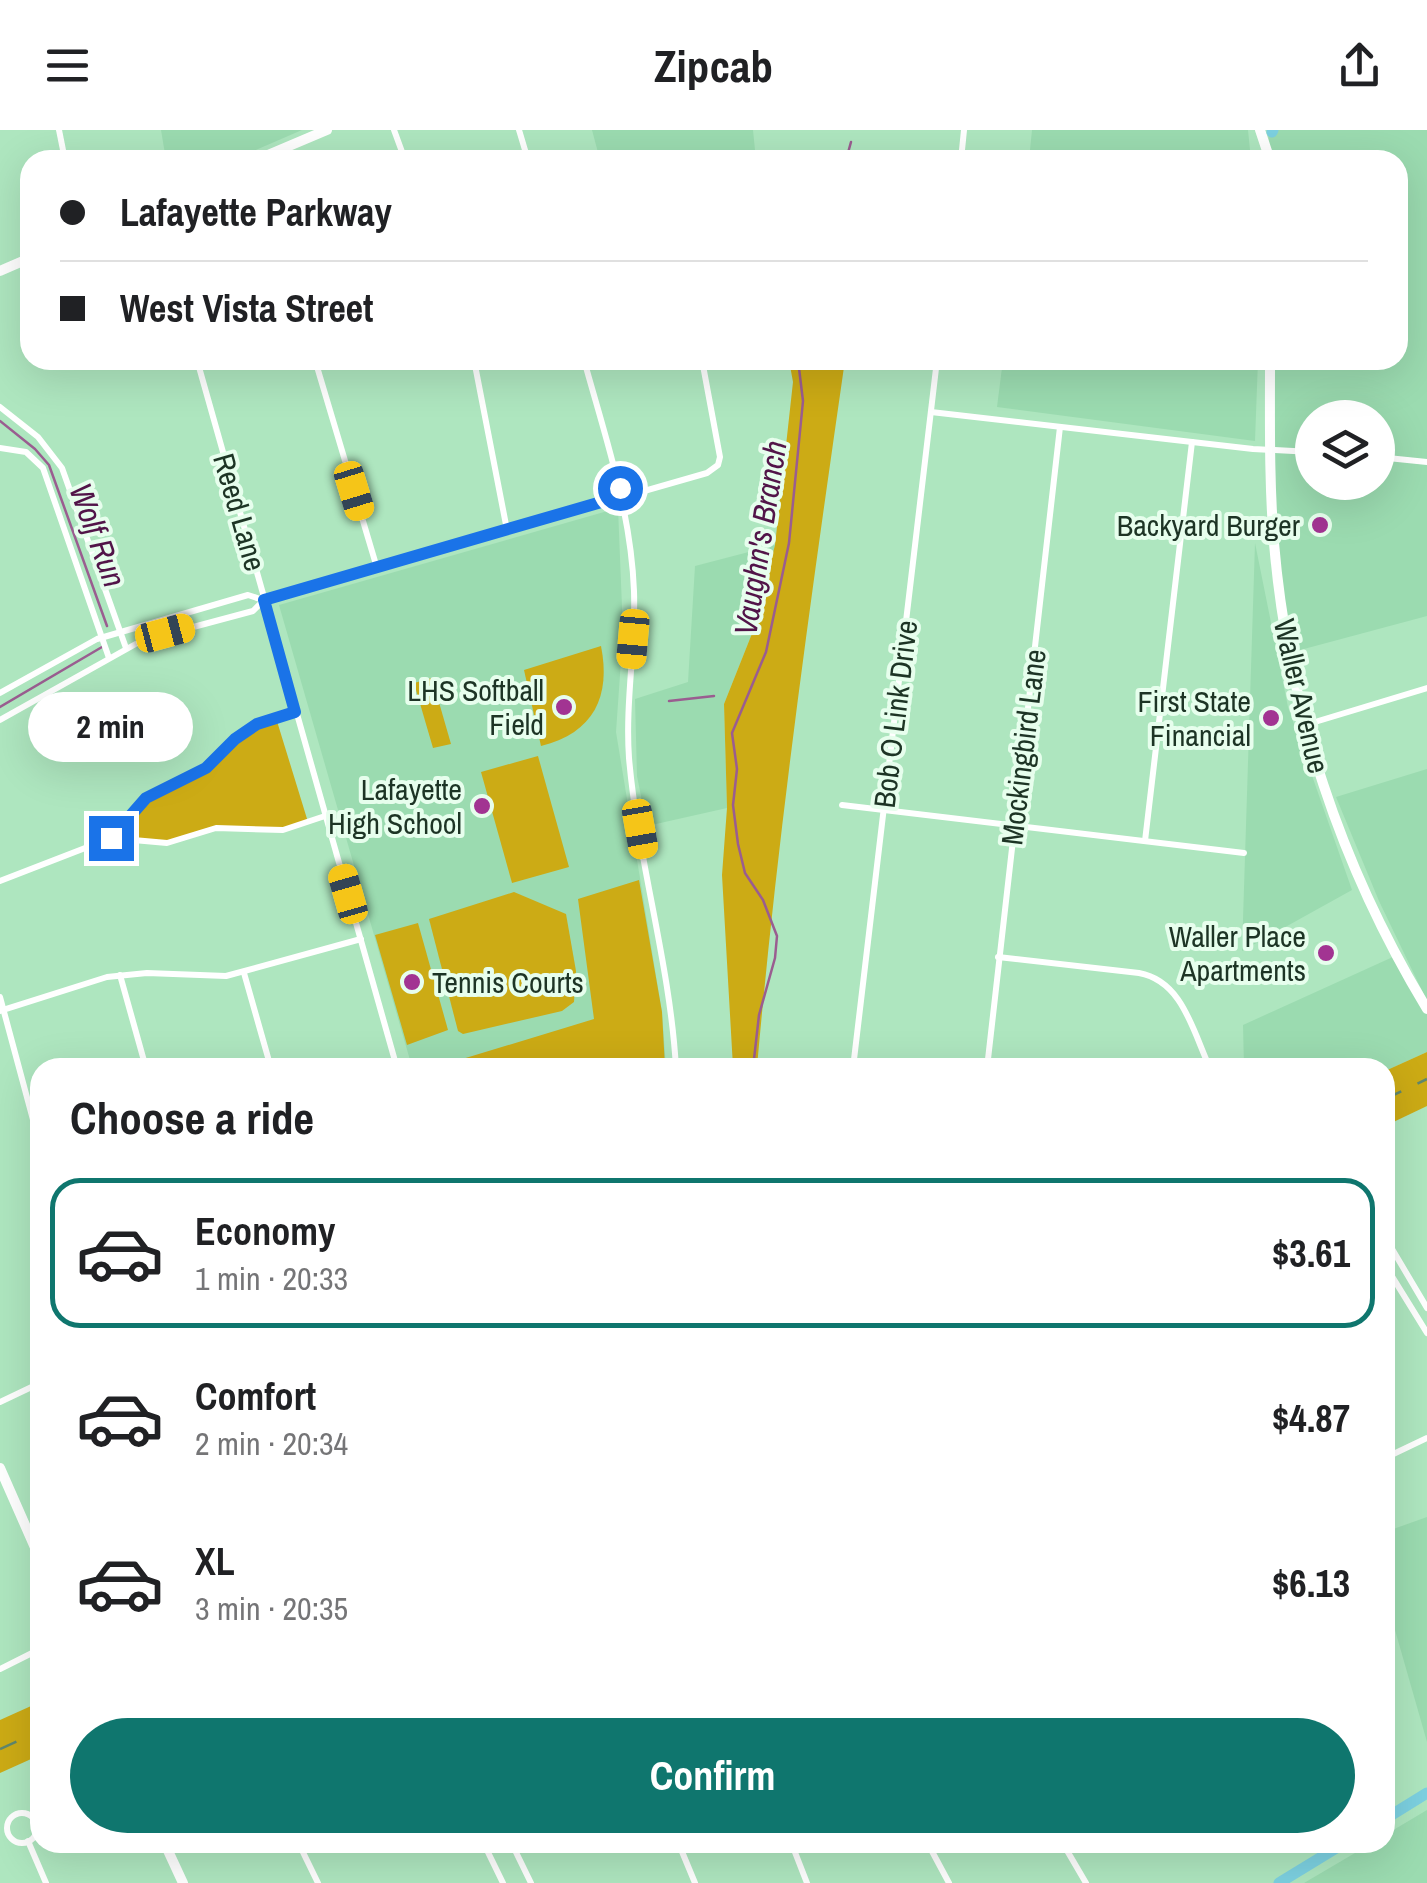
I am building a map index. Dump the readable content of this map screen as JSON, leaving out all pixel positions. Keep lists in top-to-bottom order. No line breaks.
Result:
{"streets":{"main road":["Waller Avenue"],"street":["Reed Lane","Bob O Link Drive","Mockingbird Lane"]},"water":["Wolf Run","Vaughn's Branch"],"places":["Backyard Burger","LHS Softball Field","First State Financial","Lafayette High School","Waller Place Apartments","Tennis Courts"],"page":{"header":"Zipcab","banner":["Lafayette Parkway","West Vista Street"],"bubble":"2 min","heading":"Choose a ride","list":[{"name":"Economy","note":"1 min · 20:33","value":"$3.61"},{"name":"Comfort","note":"2 min · 20:34","value":"$4.87"},{"name":"XL","note":"3 min · 20:35","value":"$6.13"}],"buttons":"Confirm"}}
